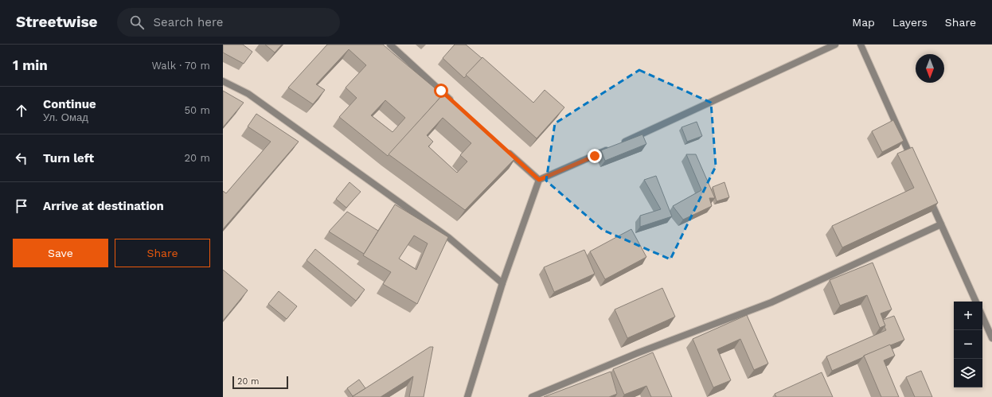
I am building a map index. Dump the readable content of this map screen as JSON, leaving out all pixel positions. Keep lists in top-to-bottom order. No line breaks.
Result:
{"scale_bar":"20 m","north":"bottom","page":{"header":"Streetwise","search":"Search here","nav":["Map","Layers","Share"],"heading":["1 min","Walk · 70 m"],"list":[["Continue","Ул. Омад","50 m"],["Turn left","20 m"],"Arrive at destination"],"buttons":["Save","Share"],"map_buttons":["+","−"],"scale":"20 m"}}
